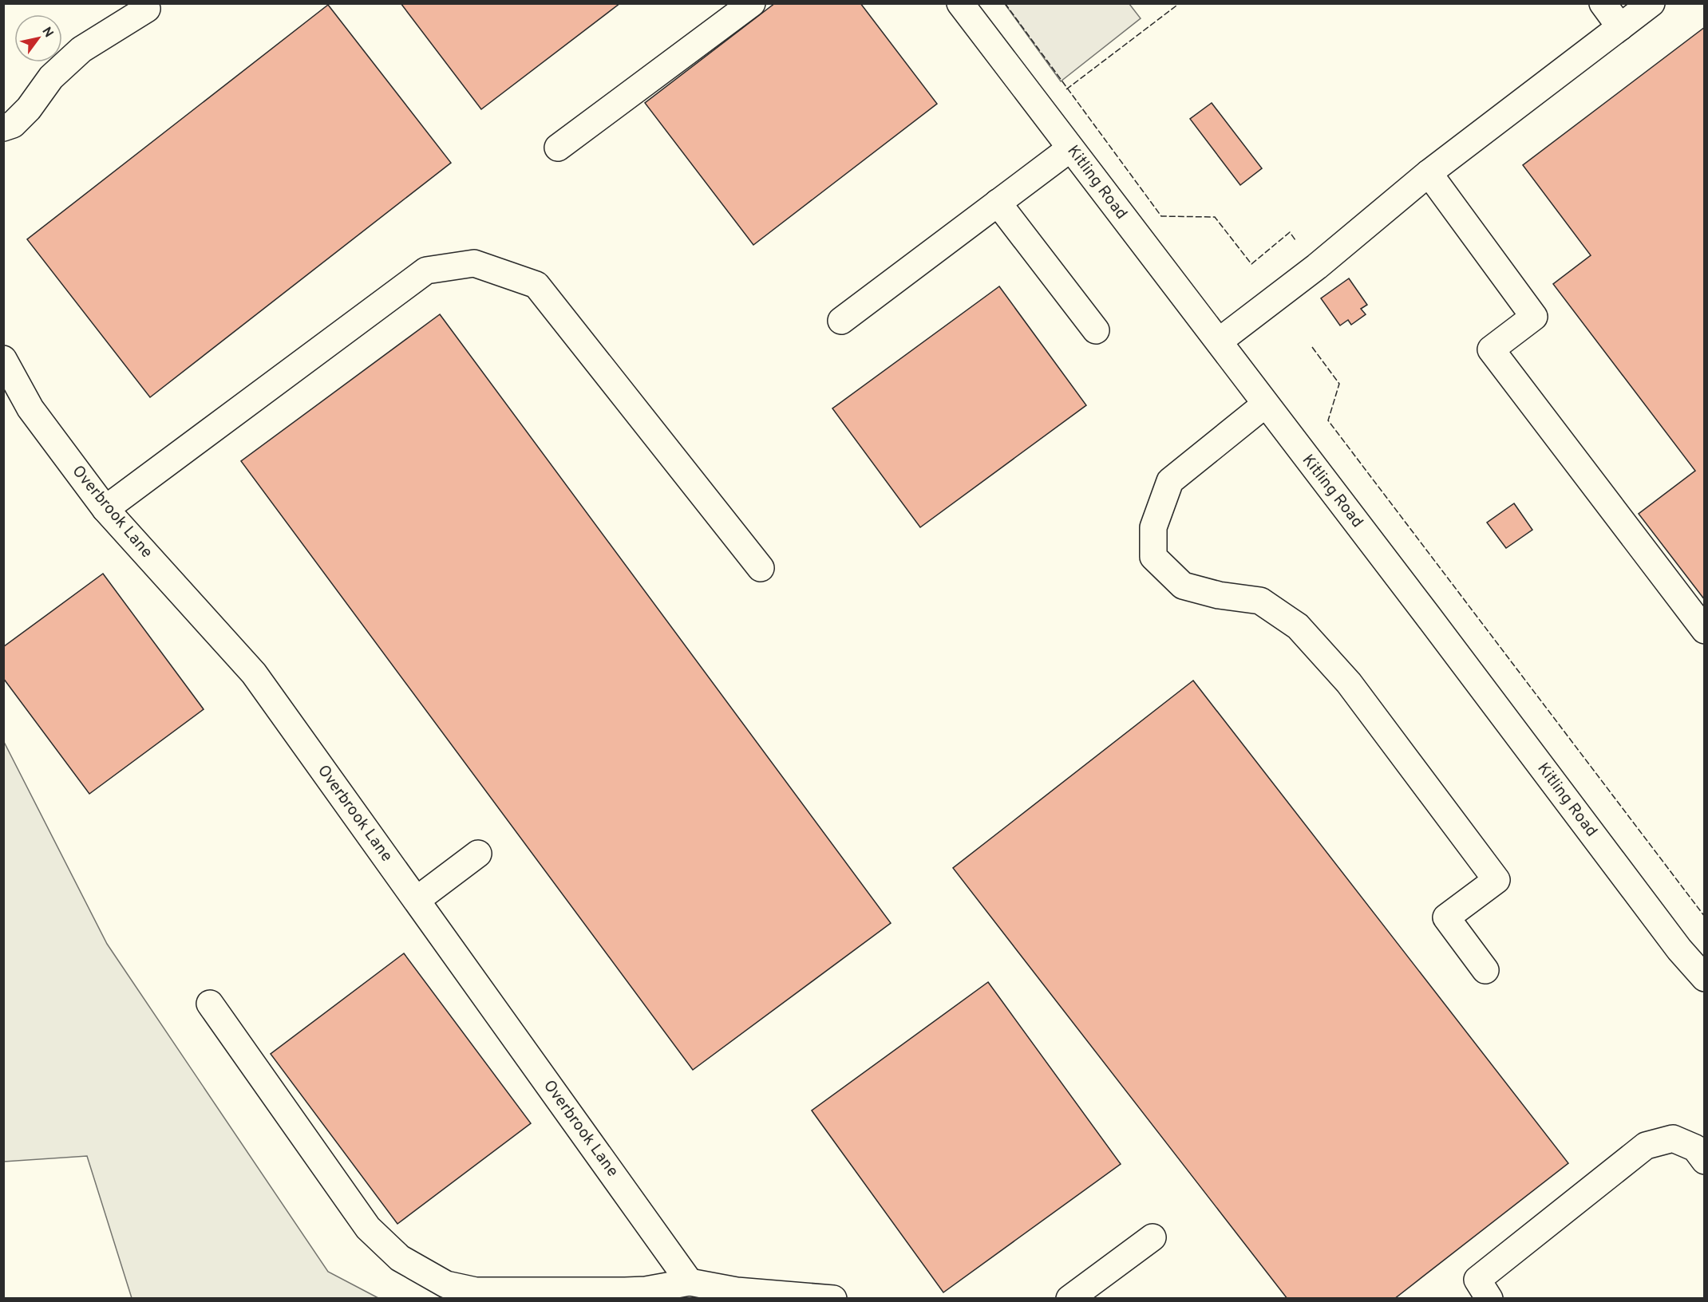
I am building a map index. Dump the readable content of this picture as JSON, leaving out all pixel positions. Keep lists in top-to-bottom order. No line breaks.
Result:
{"streets":{"street":["Kitling Road","Overbrook Lane"]},"north":"top right"}
